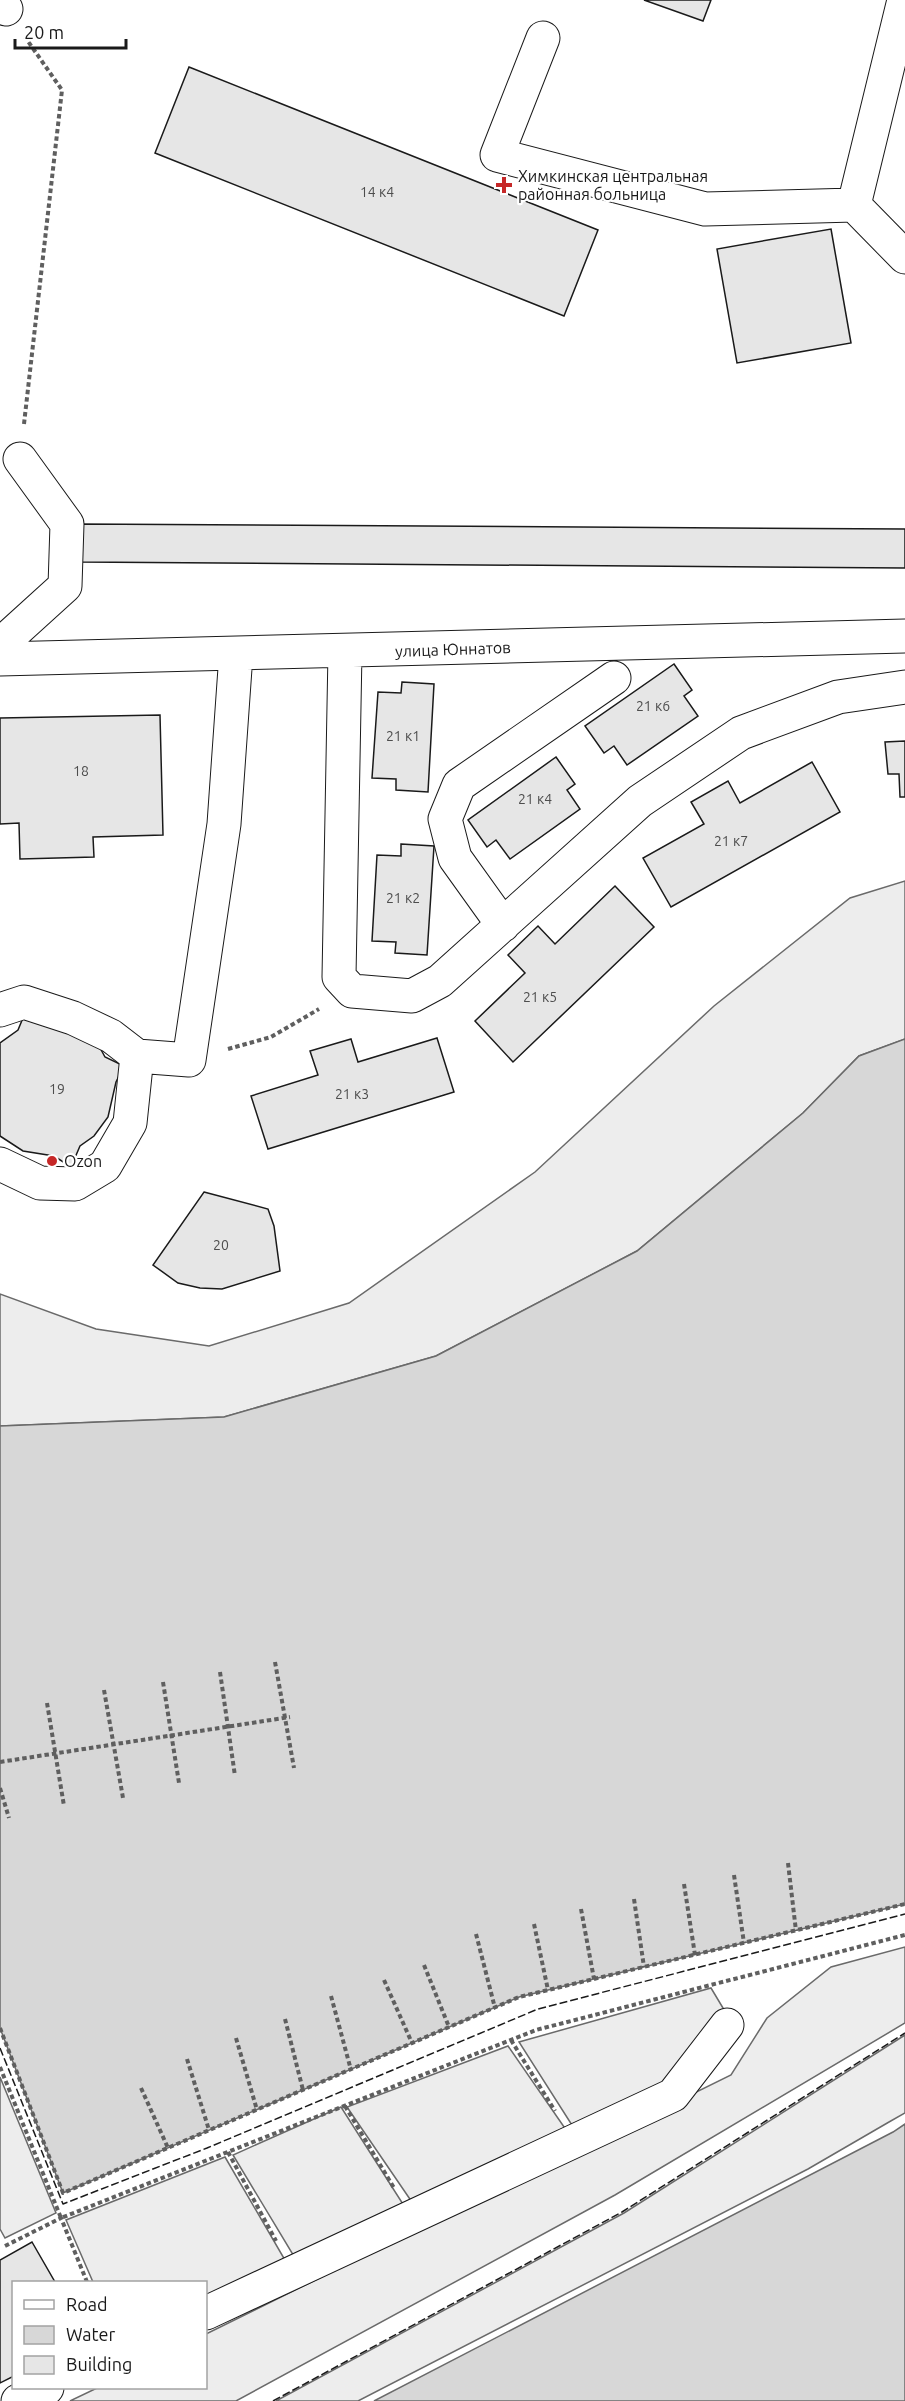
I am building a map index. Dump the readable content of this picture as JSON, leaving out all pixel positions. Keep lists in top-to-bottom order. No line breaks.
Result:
{"streets":{"street":["улица Юннатов"]},"places":{"health":["Химкинская центральная районная больница"],"other":["Ozon"]},"house_numbers":["14 к4","21 к6","21 к1","18","21 к4","21 к7","21 к2","21 к5","19","21 к3","20"],"legend":["Road","Water","Building"],"scale_bar":"20 m"}
